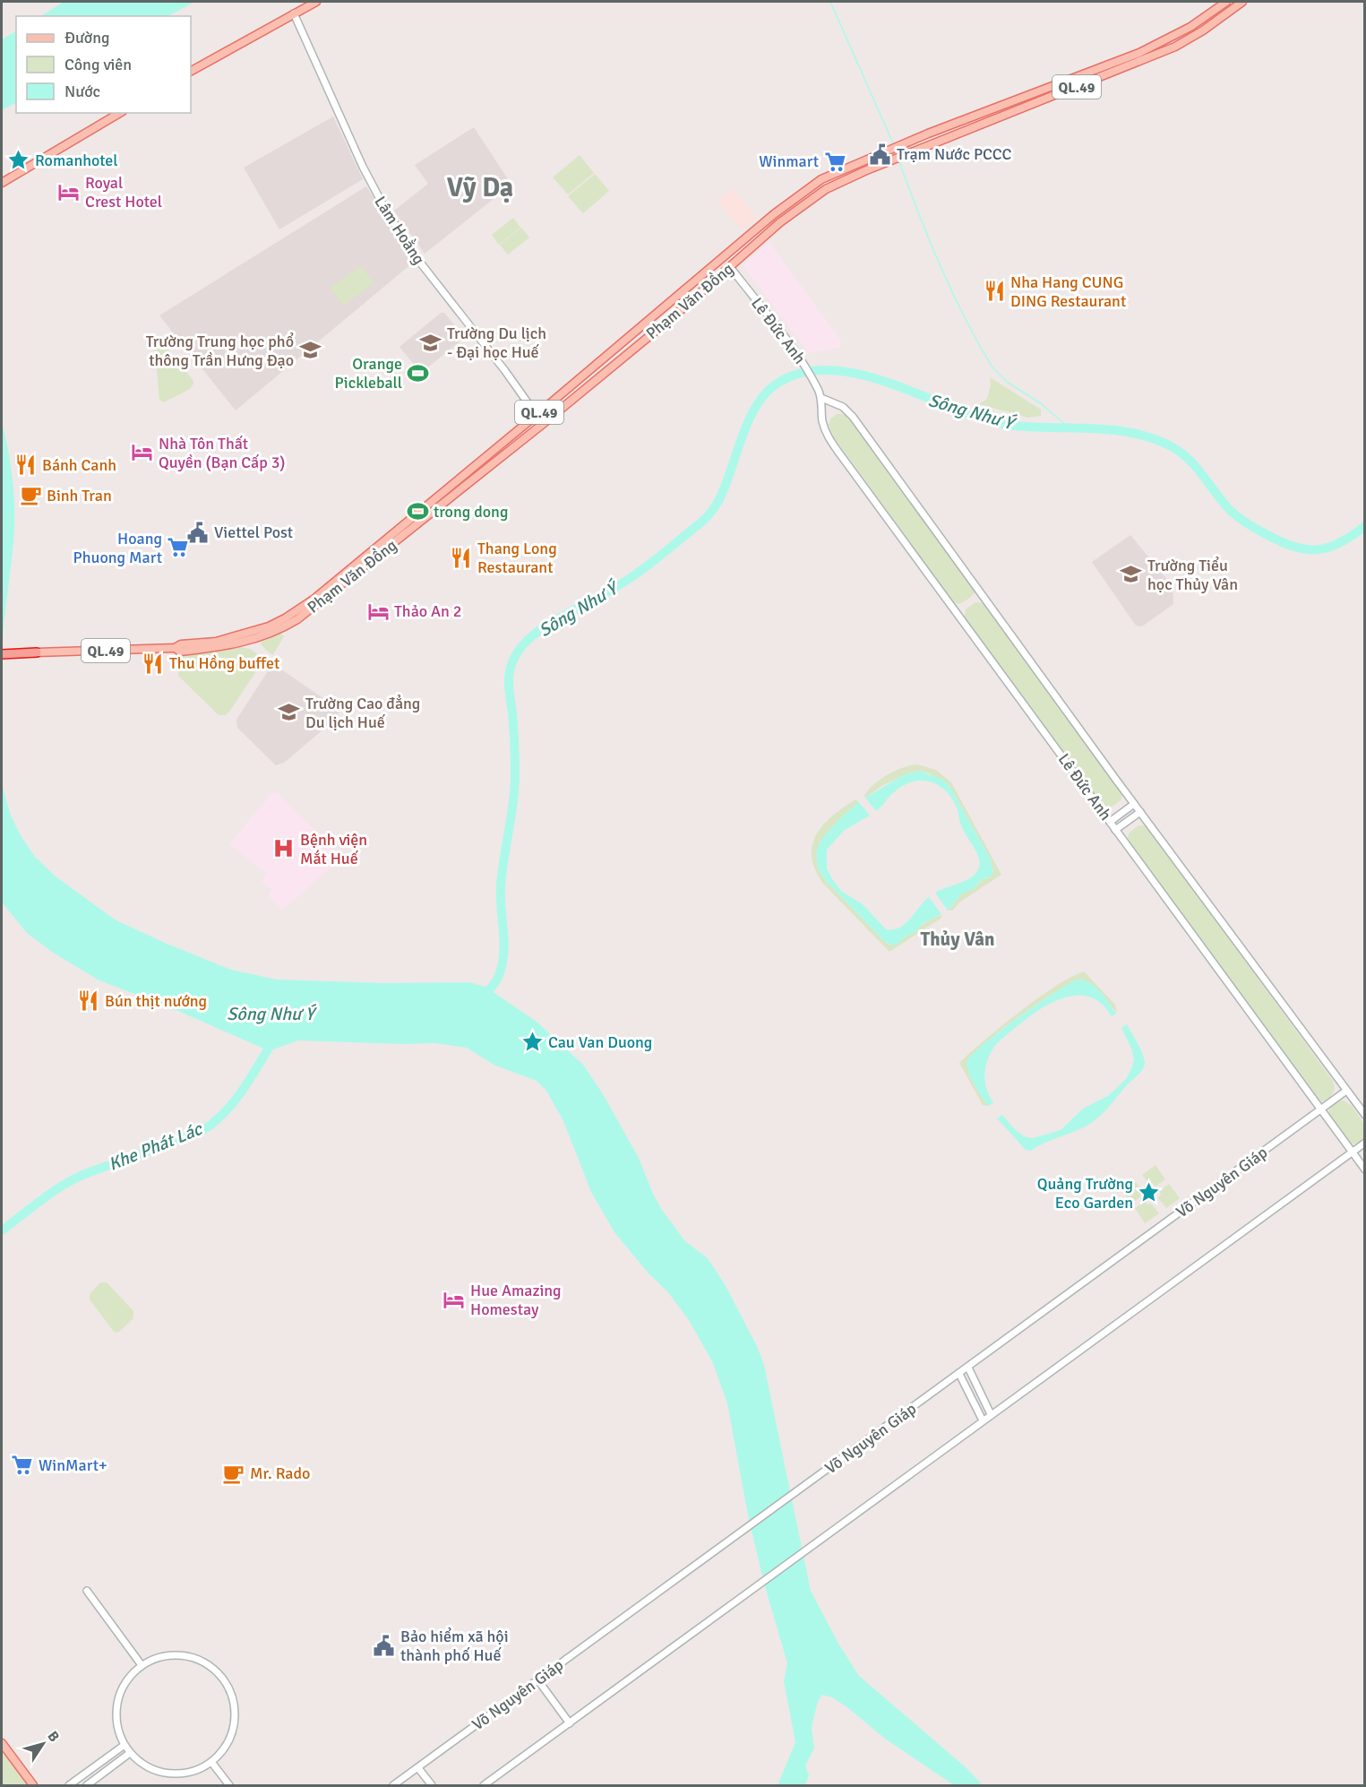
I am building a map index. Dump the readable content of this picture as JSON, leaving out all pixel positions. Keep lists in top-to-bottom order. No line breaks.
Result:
{"streets":{"highway":["QL.49"],"main road":["Phạm Văn Đồng"],"street":["Lâm Hoằng","Lê Đức Anh","Võ Nguyên Giáp"]},"crossings":[["QL.49","Phạm Văn Đồng"],["Lâm Hoằng","Phạm Văn Đồng"],["Phạm Văn Đồng","Lê Đức Anh"],["Lê Đức Anh","Võ Nguyên Giáp"]],"districts":["Vỹ Dạ","Thủy Vân"],"water":["Sông Như Ý","Khe Phát Lác"],"places":{"public building":["Trạm Nước PCCC","Viettel Post","Bảo hiểm xã hội thành phố Huế"],"place":["Romanhotel","Cau Van Duong","Quảng Trường Eco Garden"],"supermarket":["Winmart","Hoang Phuong Mart","WinMart+"],"hotel":["Royal Crest Hotel","Nhà Tôn Thất Quyền (Bạn Cấp 3)","Thảo An 2","Hue Amazing Homestay"],"restaurant":["Nha Hang CUNG DING Restaurant","Bánh Canh","Thang Long Restaurant","Thu Hồng buffet","Bún thịt nướng"],"school or university":["Trường Du lịch - Đại học Huế","Trường Trung học phổ thông Trần Hưng Đạo","Trường Tiểu học Thủy Vân","Trường Cao đẳng Du lịch Huế"],"sports":["Orange Pickleball","trong dong"],"cafe":["Binh Tran","Mr. Rado"],"hospital":["Bệnh viện Mắt Huế"]},"legend":["Đường","Công viên","Nước"],"north":"top right"}
